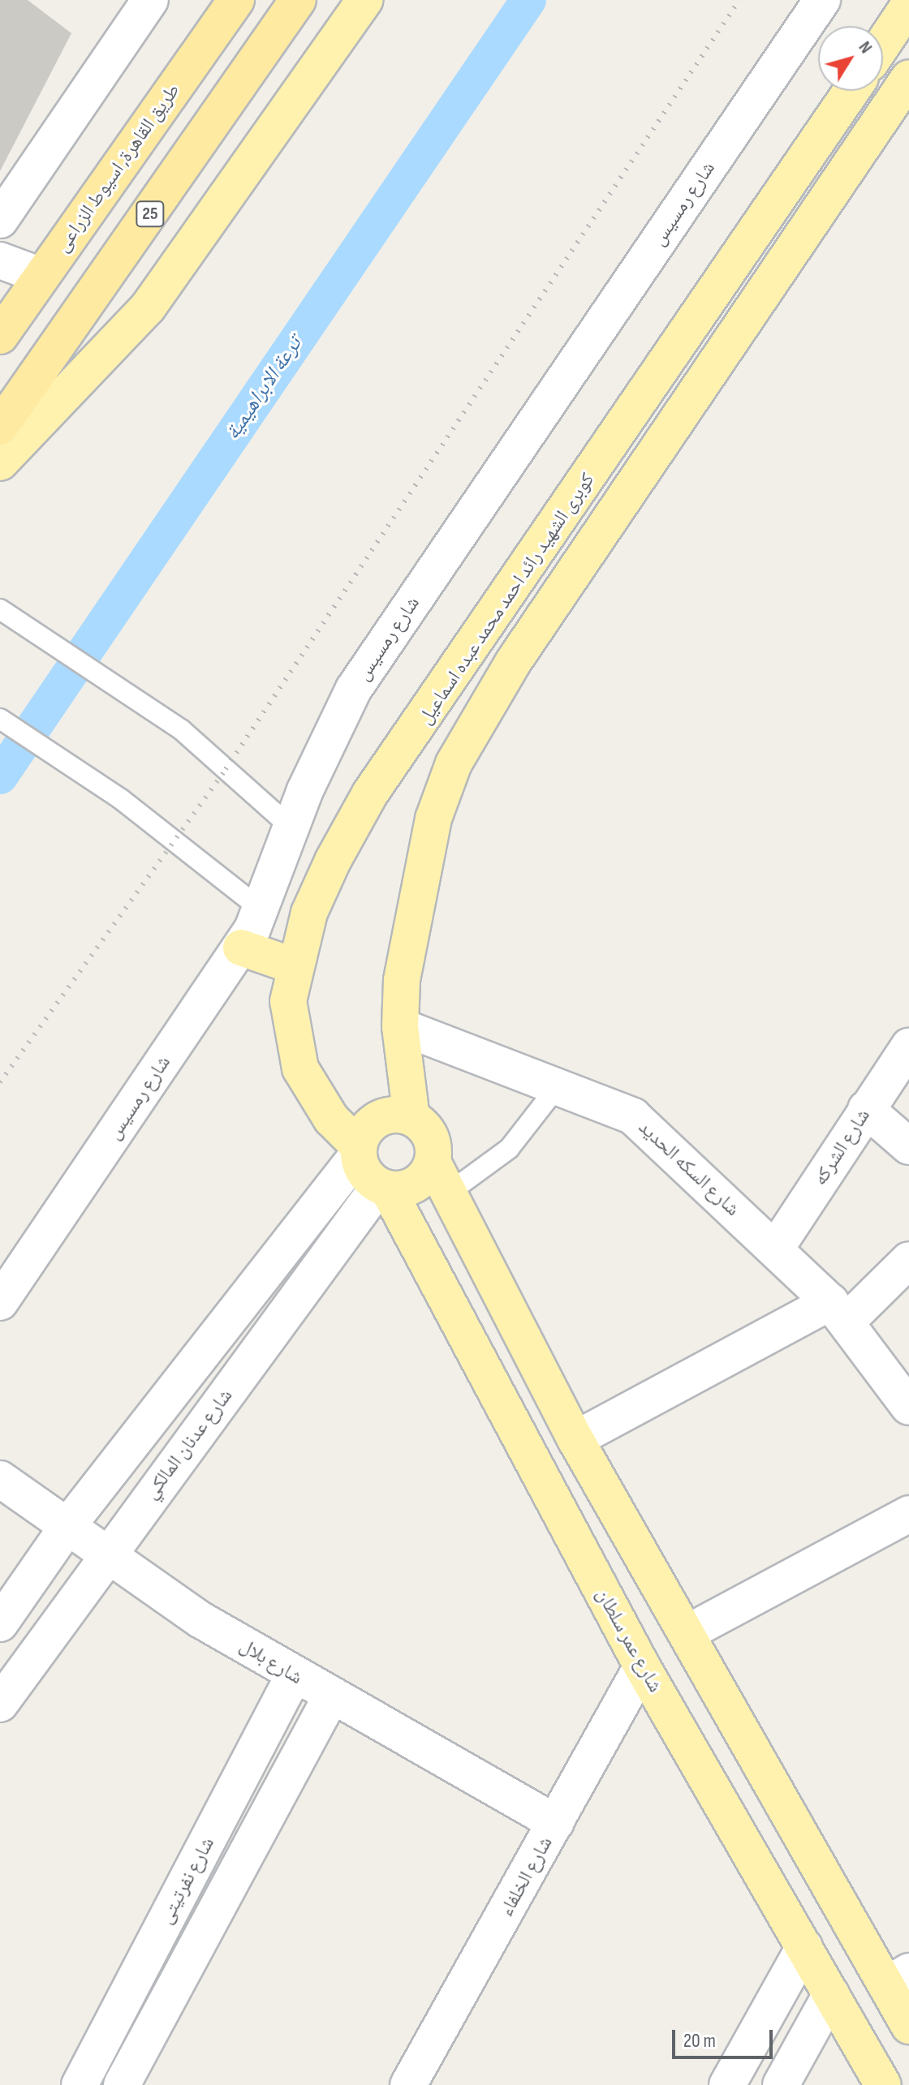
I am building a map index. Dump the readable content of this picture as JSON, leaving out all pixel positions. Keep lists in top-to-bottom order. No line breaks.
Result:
{"streets":{"highway":["طريق القاهرة, اسيوط الزراعى","25"],"main road":["كوبرى الشهيد رائد احمد محمد عبده اسماعيل","شارع عمر سلطان"],"street":["شارع رمسيس","شارع الشركه","شارع السكه الحديد","شارع عدنان المالكي","شارع بلال","شارع الخلفاء","شارع نفرتيتى"]},"crossings":[["كوبرى الشهيد رائد احمد محمد عبده اسماعيل","شارع عدنان المالكي"],["كوبرى الشهيد رائد احمد محمد عبده اسماعيل","شارع عمر سلطان"],["شارع الشركه","شارع السكه الحديد"],["شارع عدنان المالكي","شارع عمر سلطان"],["شارع عدنان المالكي","شارع بلال"],["شارع عمر سلطان","شارع الخلفاء"],["شارع بلال","شارع الخلفاء"],["شارع بلال","شارع نفرتيتى"]],"water":["ترعة الابراهيمية"],"scale_bar":"20 m","north":"top right"}
